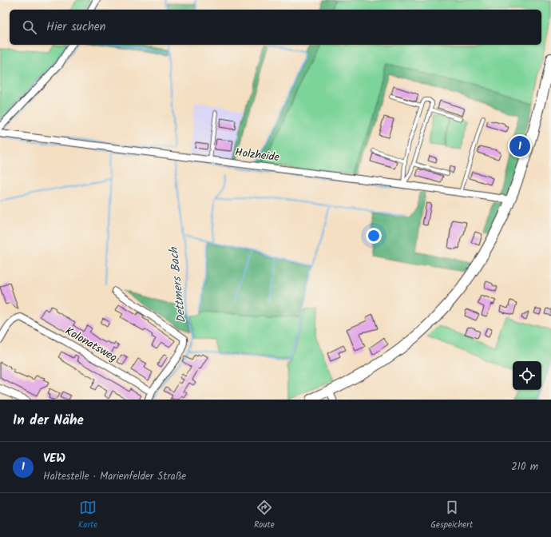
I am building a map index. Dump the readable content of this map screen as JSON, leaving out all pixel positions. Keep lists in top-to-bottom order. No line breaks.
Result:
{"streets":{"street":["Holzheide","Kolonatsweg"]},"water":["Dettmers Bach"],"page":{"search":"Hier suchen","pins":"1","heading":"In der Nähe","list":[{"mark":"1","name":"VEW","note":"Haltestelle · Marienfelder Straße","value":"210 m"}],"nav":["Karte","Route","Gespeichert"]}}
